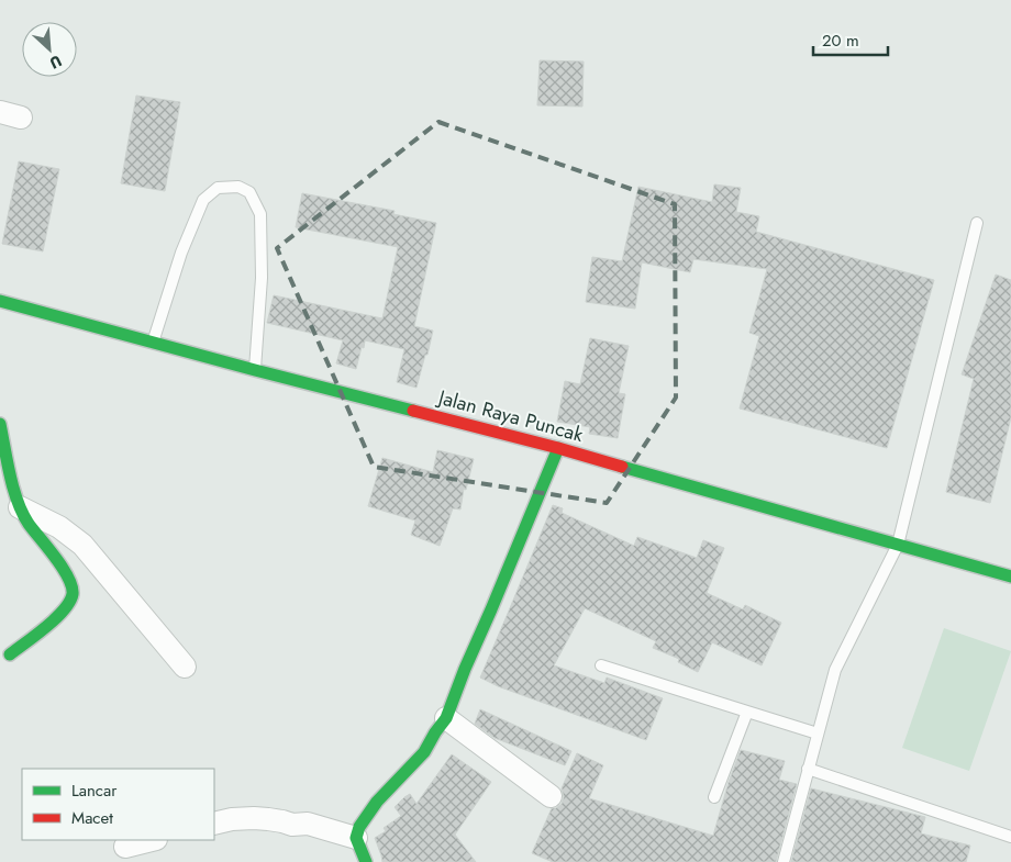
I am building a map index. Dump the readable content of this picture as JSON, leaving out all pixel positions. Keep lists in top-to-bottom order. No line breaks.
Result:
{"streets":{"main road":["Jalan Raya Puncak"]},"legend":["Lancar","Macet"],"scale_bar":"20 m","north":"bottom right"}
